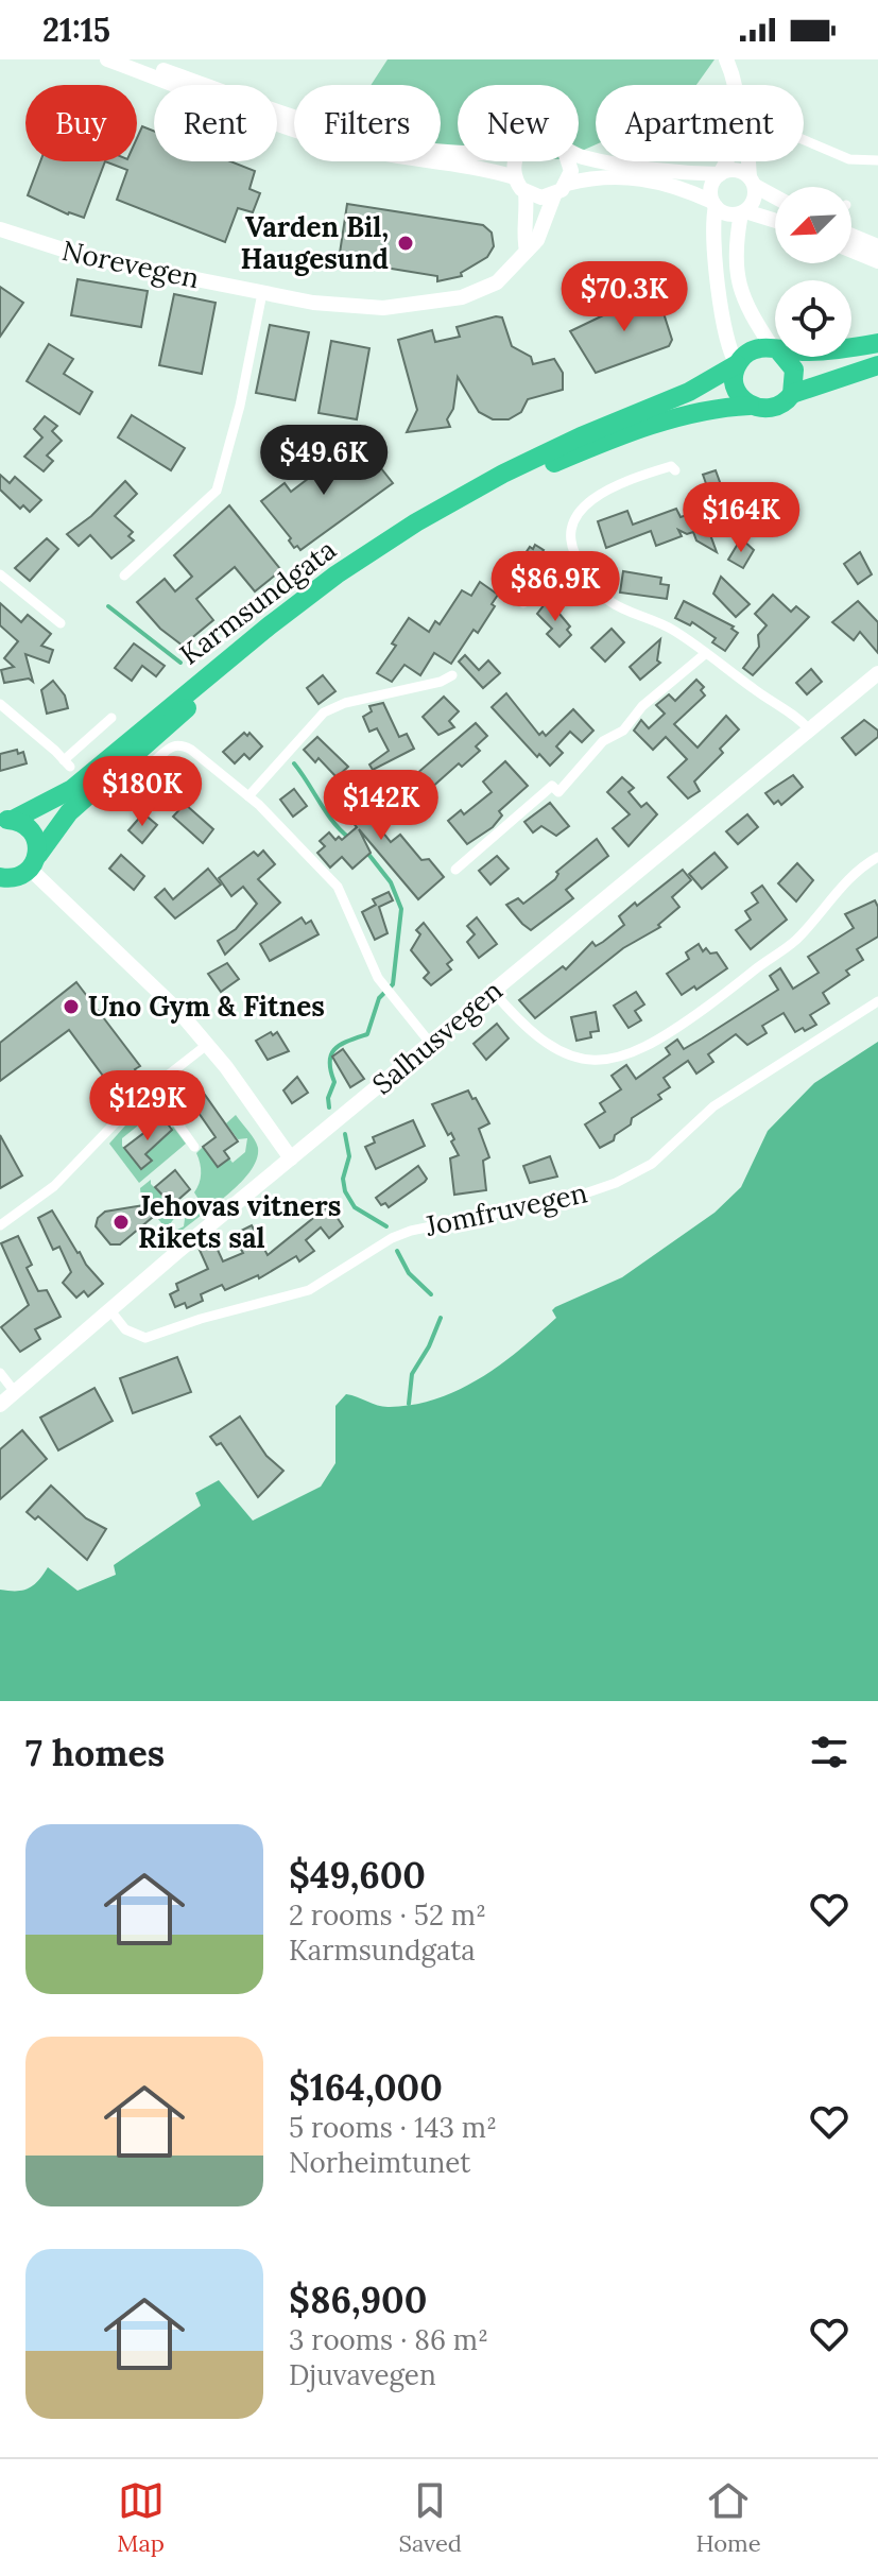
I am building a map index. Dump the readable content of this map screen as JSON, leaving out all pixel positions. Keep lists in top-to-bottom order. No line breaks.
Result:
{"streets":{"highway":["Karmsundgata"],"main road":["Norevegen","Salhusvegen"],"street":["Jomfruvegen"]},"crossings":[["Salhusvegen","Jomfruvegen"]],"places":["Varden Bil, Haugesund","Uno Gym & Fitnes","Jehovas vitners Rikets sal"],"north":"bottom left","page":{"status":"21:15","chip":["Buy","Rent","Filters","New","Apartment"],"price":["$70.3K","$49.6K","$164K","$86.9K","$180K","$142K","$129K"],"heading":"7 homes","list":[{"name":"$49,600","note":"2 rooms · 52 m² · Karmsundgata"},{"name":"$164,000","note":"5 rooms · 143 m² · Norheimtunet"},{"name":"$86,900","note":"3 rooms · 86 m² · Djuvavegen"}],"tabs":["Map","Saved","Home"]}}
